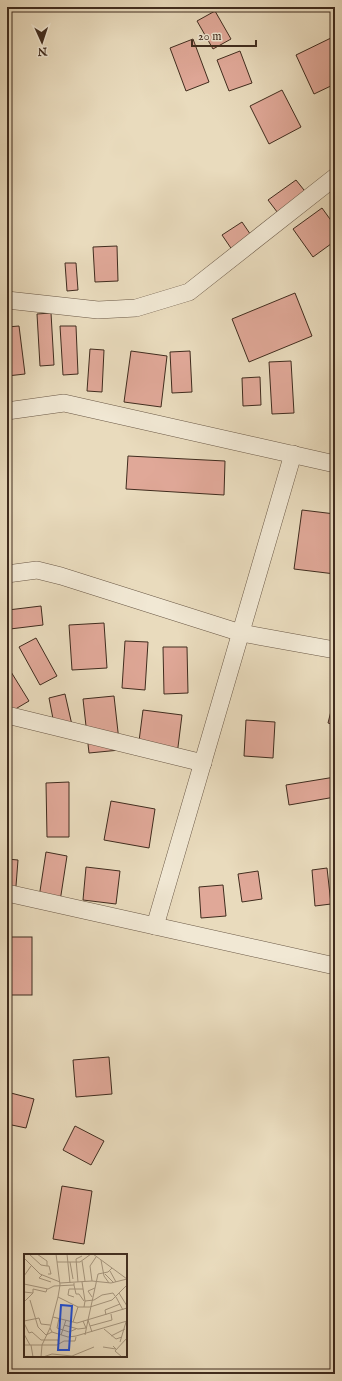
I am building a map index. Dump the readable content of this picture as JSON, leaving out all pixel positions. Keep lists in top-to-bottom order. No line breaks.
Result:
{"scale_bar":"20 m","north":"bottom"}
